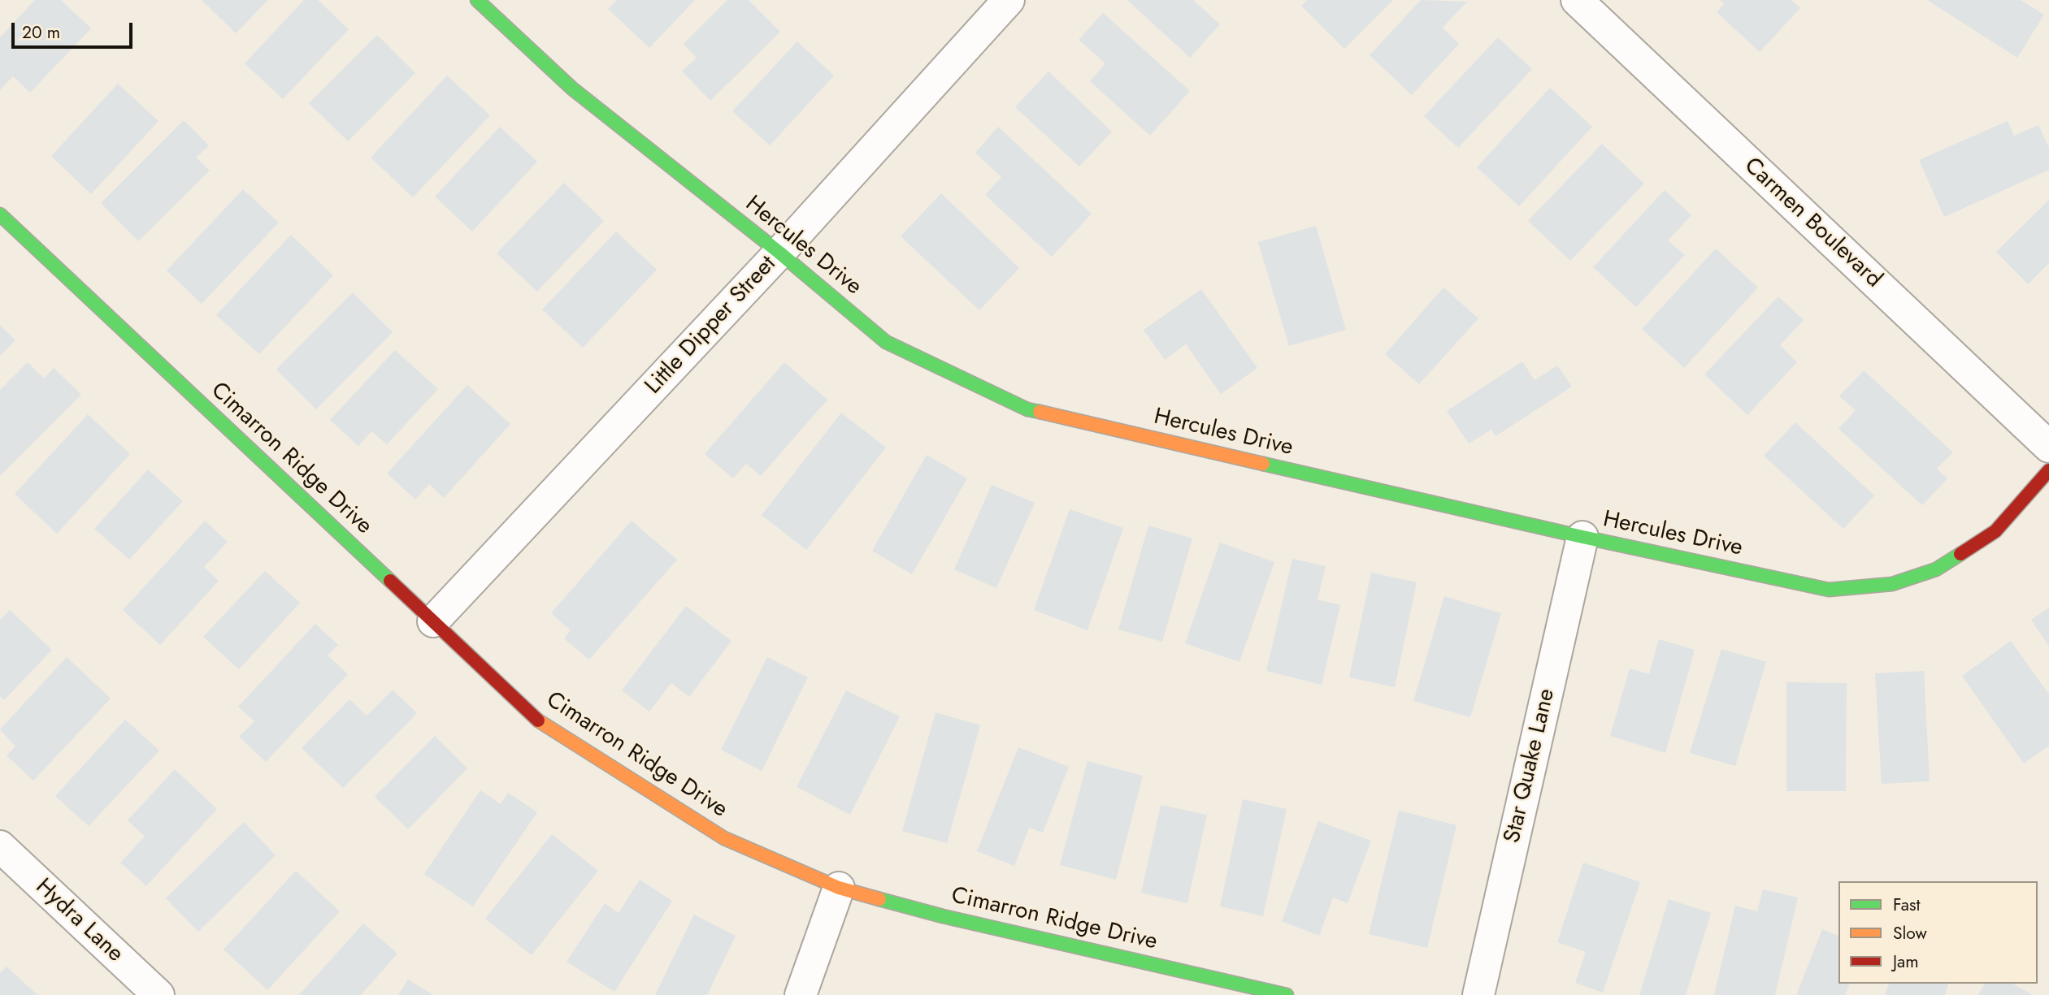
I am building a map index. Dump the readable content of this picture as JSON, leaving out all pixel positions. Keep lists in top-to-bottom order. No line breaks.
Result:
{"streets":{"street":["Carmen Boulevard","Hercules Drive","Little Dipper Street","Cimarron Ridge Drive","Star Quake Lane","Hydra Lane"]},"crossings":[["Hercules Drive","Little Dipper Street"],["Hercules Drive","Star Quake Lane"],["Little Dipper Street","Cimarron Ridge Drive"]],"legend":["Fast","Slow","Jam"],"scale_bar":"20 m"}
